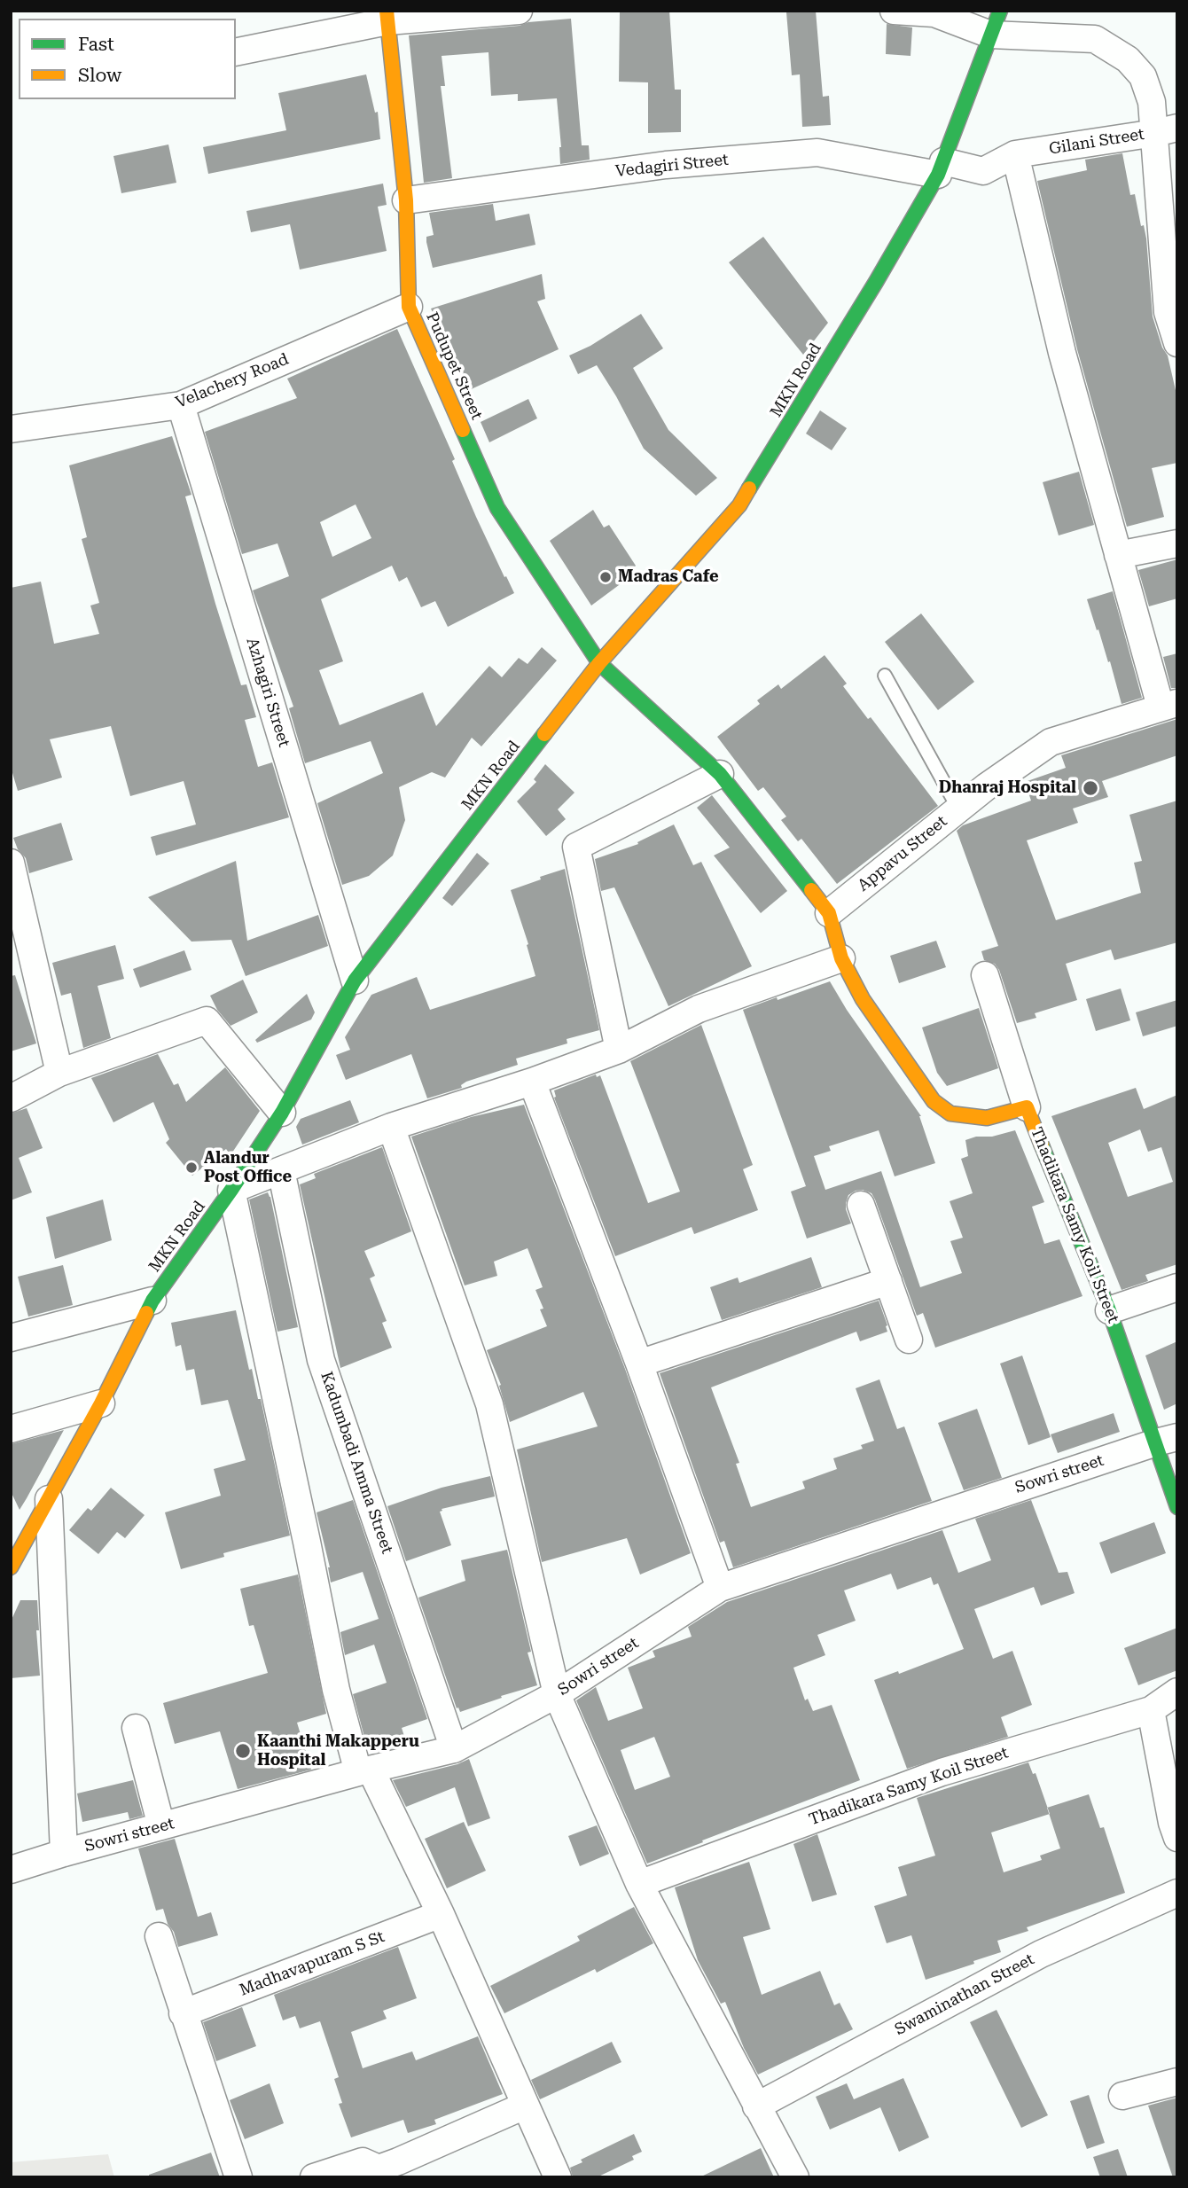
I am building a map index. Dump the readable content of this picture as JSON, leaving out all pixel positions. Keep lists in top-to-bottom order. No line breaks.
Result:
{"streets":{"street":["Gilani Street","Vedagiri Street","Pudupet Street","MKN Road","Velachery Road","Azhagiri Street","Appavu Street","Thadikara Samy Koil Street","Kadumbadi Amma Street","Sowri street","Madhavapuram S St","Swaminathan Street"]},"crossings":[["Gilani Street","Vedagiri Street"],["Gilani Street","MKN Road"],["Vedagiri Street","Pudupet Street"],["Vedagiri Street","MKN Road"],["Pudupet Street","MKN Road"],["Pudupet Street","Velachery Road"],["Pudupet Street","Thadikara Samy Koil Street"],["MKN Road","Azhagiri Street"],["MKN Road","Thadikara Samy Koil Street"],["Velachery Road","Azhagiri Street"],["Appavu Street","Thadikara Samy Koil Street"],["Thadikara Samy Koil Street","Sowri street"],["Kadumbadi Amma Street","Sowri street"]],"places":["Madras Cafe","Dhanraj Hospital","Alandur Post Office","Kaanthi Makapperu Hospital"],"legend":["Fast","Slow"]}
